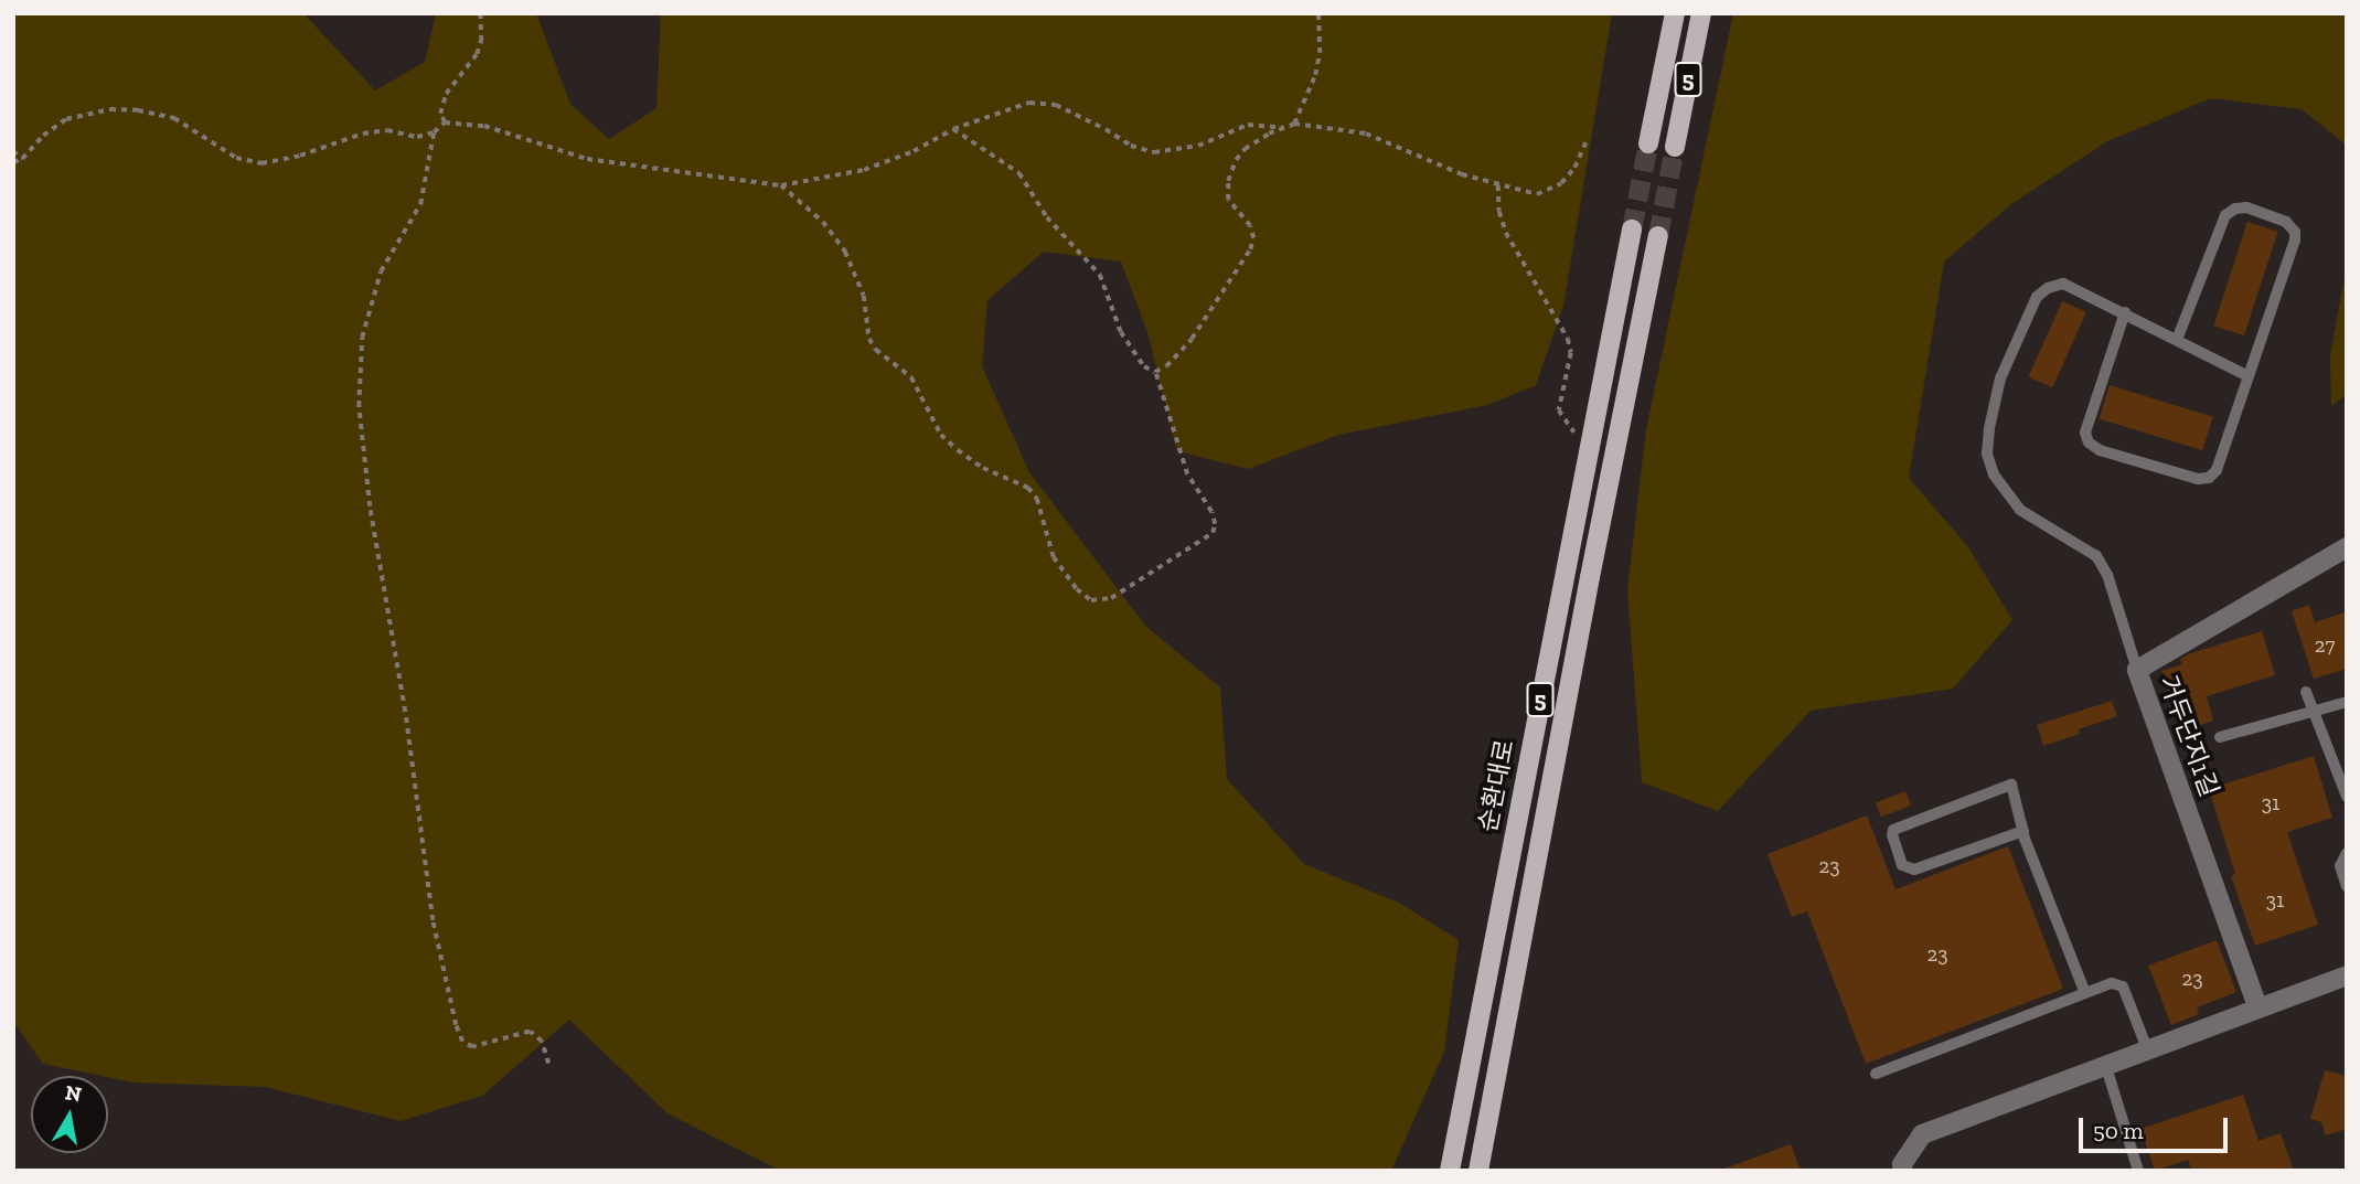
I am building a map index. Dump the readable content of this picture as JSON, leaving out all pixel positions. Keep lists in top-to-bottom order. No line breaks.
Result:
{"streets":{"main road":["5","순환대로"],"street":["거두단지1길"]},"house_numbers":["27","31","23","31","23","23"],"scale_bar":"50 m","north":"top"}
